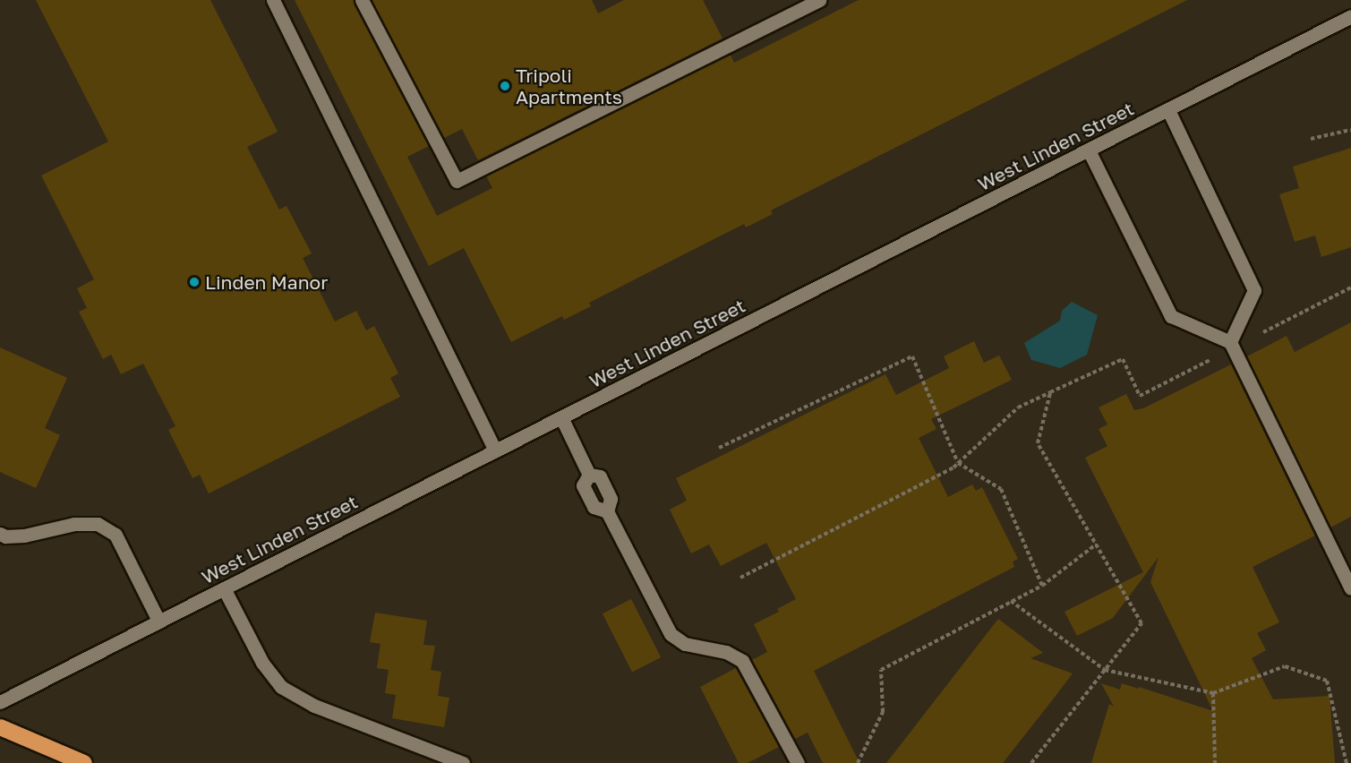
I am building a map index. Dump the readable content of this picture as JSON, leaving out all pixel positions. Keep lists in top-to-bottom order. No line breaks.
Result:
{"streets":{"street":["West Linden Street"]},"places":["Tripoli Apartments","Linden Manor"]}
